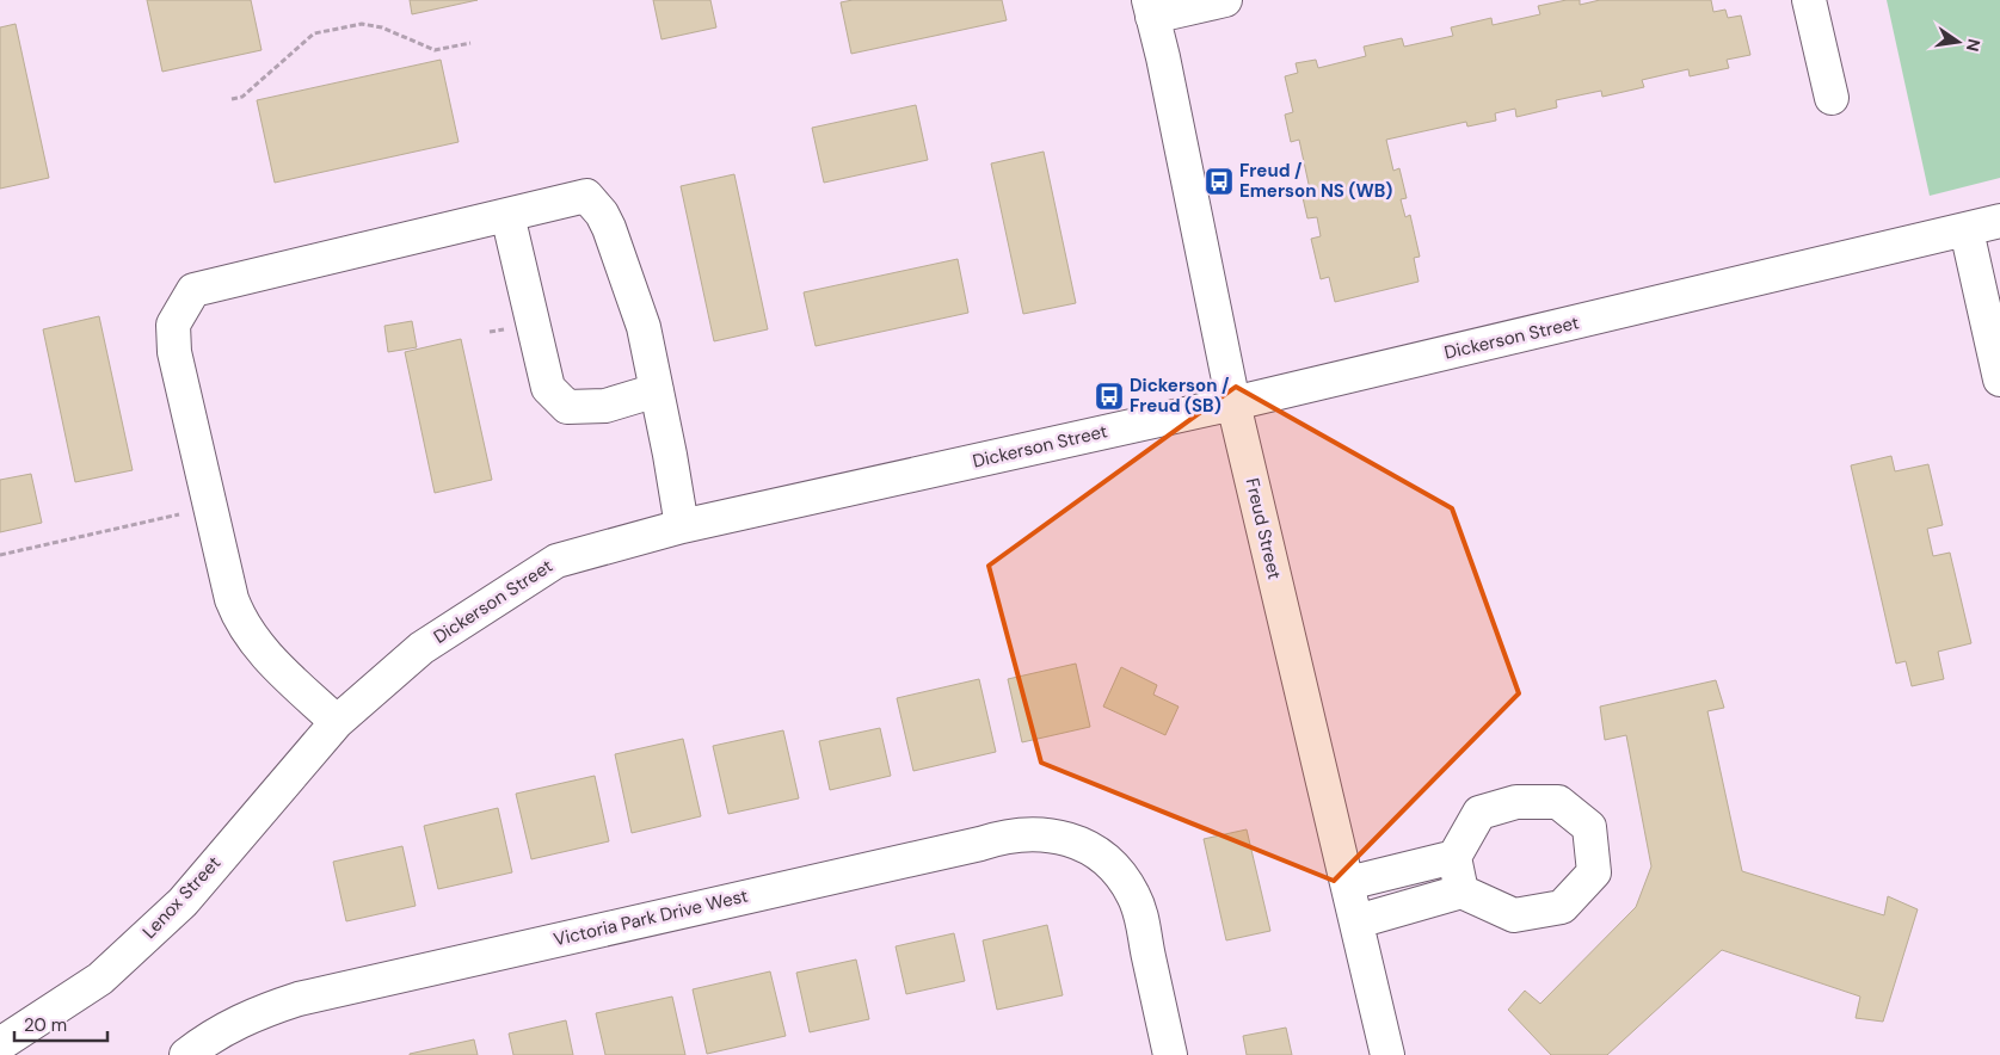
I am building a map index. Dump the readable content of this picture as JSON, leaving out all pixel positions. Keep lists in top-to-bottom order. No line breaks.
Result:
{"streets":{"street":["Dickerson Street","Freud Street","Lenox Street","Victoria Park Drive West"]},"crossings":[["Dickerson Street","Freud Street"],["Dickerson Street","Lenox Street"]],"places":{"bus stop":["Freud / Emerson NS (WB)","Dickerson / Freud (SB)"]},"scale_bar":"20 m","north":"right"}
